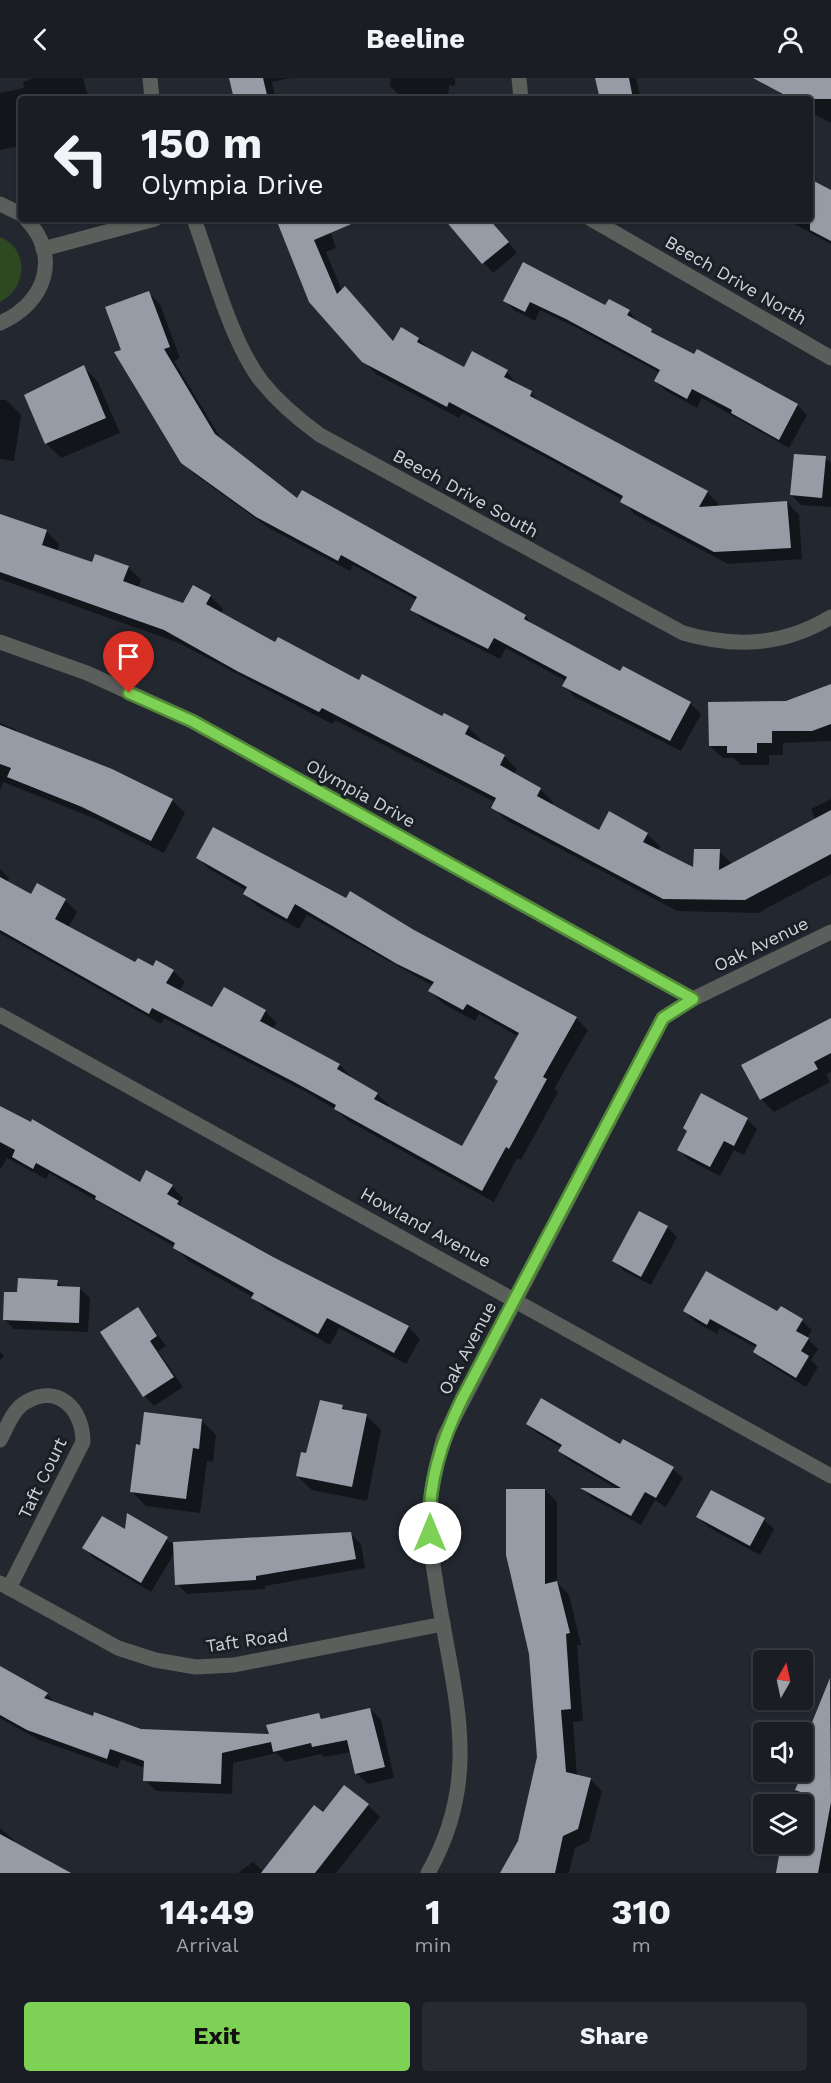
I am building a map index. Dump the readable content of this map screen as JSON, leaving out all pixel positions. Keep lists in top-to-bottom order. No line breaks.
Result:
{"streets":{"street":["Beech Drive North","Beech Drive South","Olympia Drive","Oak Avenue","Howland Avenue","Taft Court","Taft Road"]},"crossings":[["Olympia Drive","Oak Avenue"],["Oak Avenue","Howland Avenue"],["Oak Avenue","Taft Road"],["Taft Court","Taft Road"]],"north":"top","page":{"header":"Beeline","turn":["150 m","Olympia Drive"],"eta":["14:49","Arrival","1","min","310","m"],"buttons":["Exit","Share"]}}
